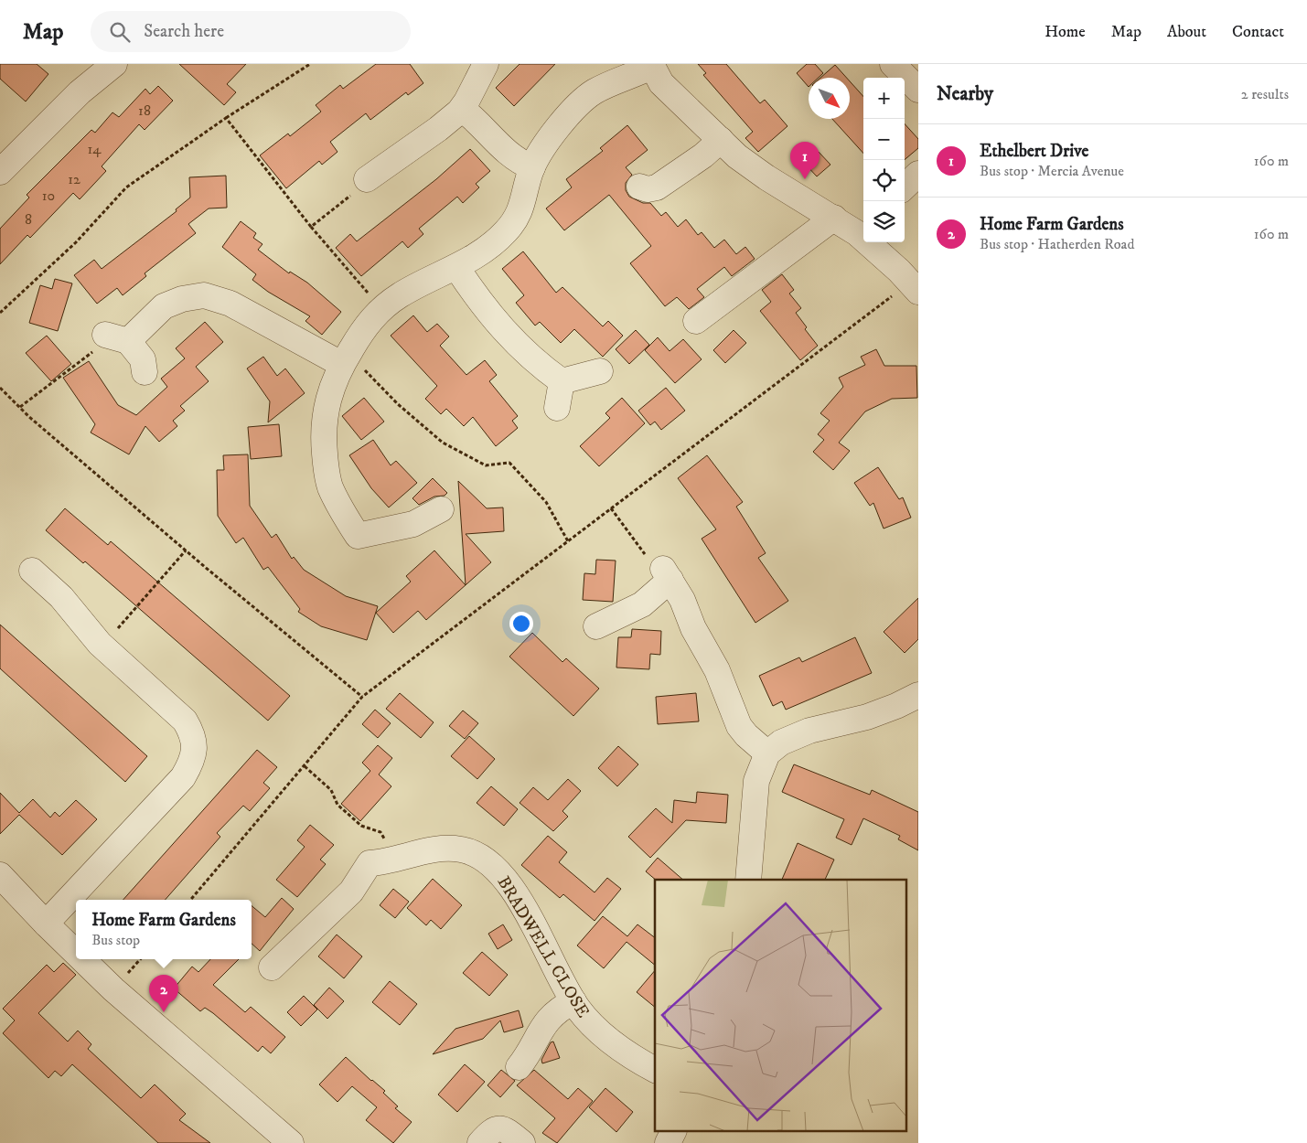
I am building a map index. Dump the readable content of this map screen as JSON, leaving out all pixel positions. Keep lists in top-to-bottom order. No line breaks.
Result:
{"streets":{"street":["BRADWELL CLOSE"]},"house_numbers":["18","14","12","10","8"],"north":"bottom right","page":{"header":"Map","search":"Search here","nav":["Home","Map","About","Contact"],"heading":["Nearby","2 results"],"map_buttons":["+","−"],"list":[{"mark":"1","name":"Ethelbert Drive","note":"Bus stop · Mercia Avenue","value":"160 m"},{"mark":"2","name":"Home Farm Gardens","note":"Bus stop · Hatherden Road","value":"160 m"}],"pins":["1","2"],"popup":["Home Farm Gardens","Bus stop"]}}
